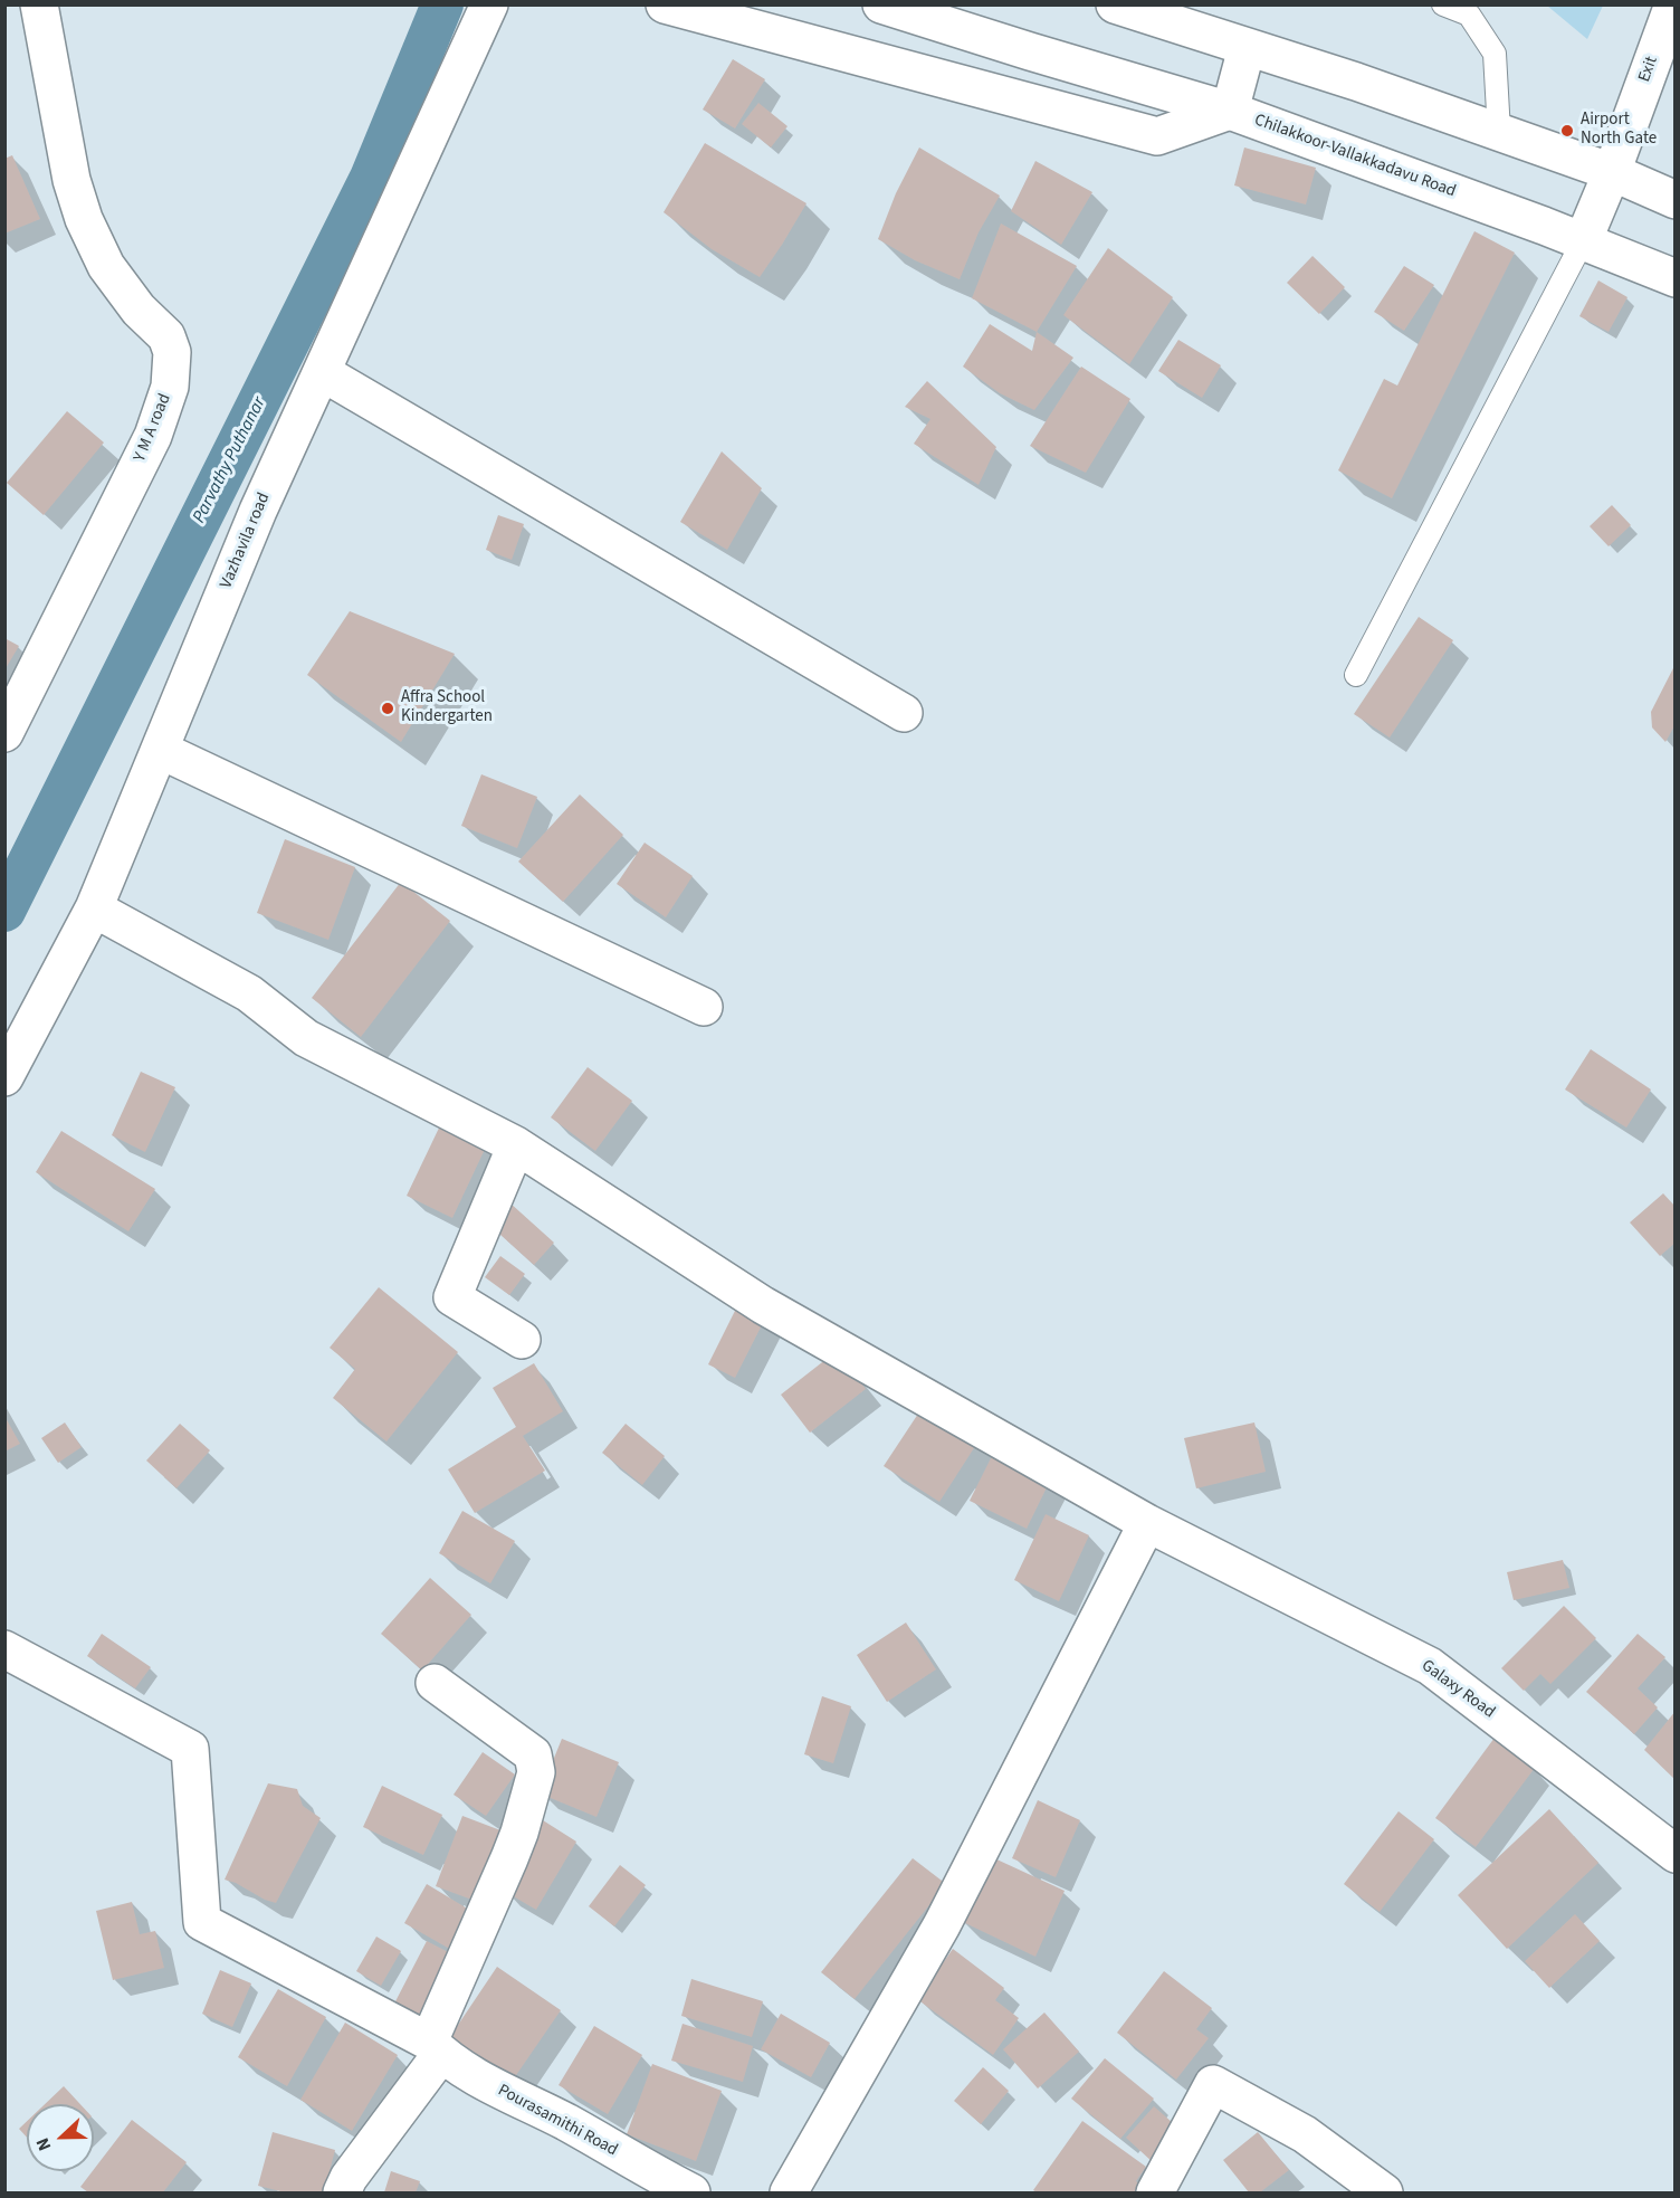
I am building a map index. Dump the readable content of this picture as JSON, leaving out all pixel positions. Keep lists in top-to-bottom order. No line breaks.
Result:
{"streets":{"street":["Exit","Chilakkoor-Vallakkadavu Road","Y M A road","Vazhavila road","Galaxy Road","Pourasamithi Road"]},"crossings":[["Exit","Chilakkoor-Vallakkadavu Road"],["Vazhavila road","Galaxy Road"]],"water":["Parvathy Puthanar"],"places":["Airport North Gate","Affra School Kindergarten"],"north":"left"}
